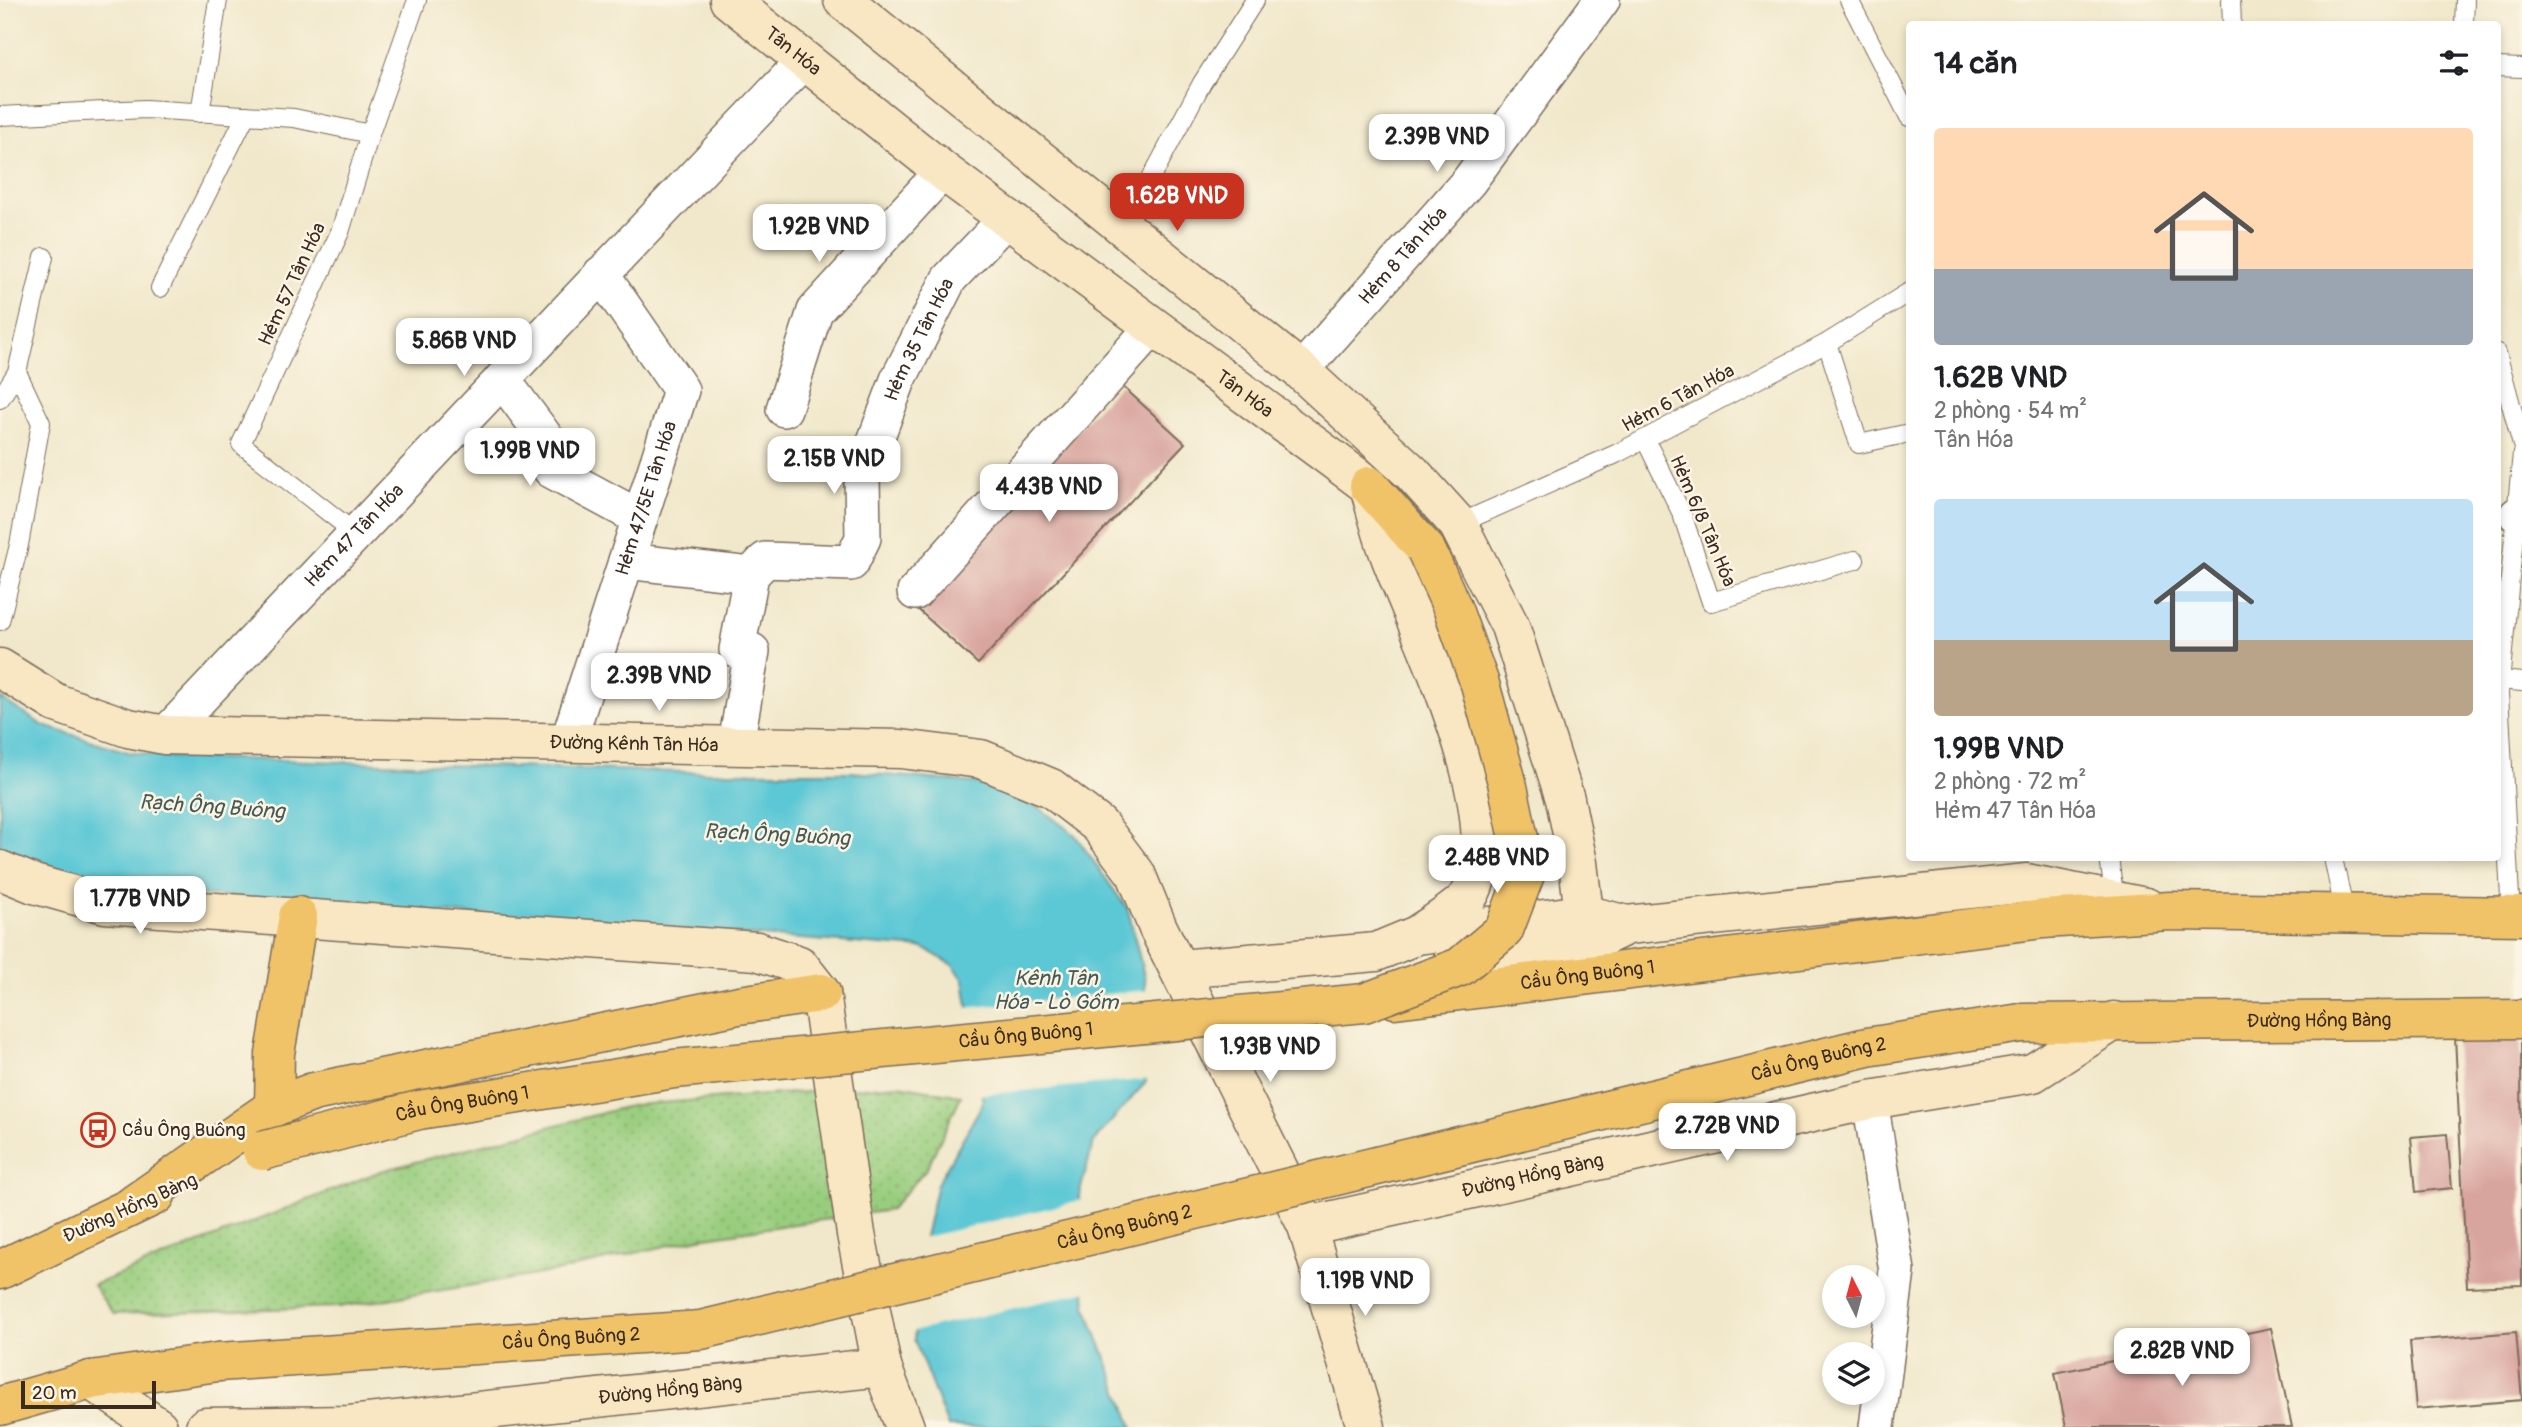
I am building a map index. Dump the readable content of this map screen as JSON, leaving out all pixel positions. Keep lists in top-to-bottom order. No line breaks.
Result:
{"streets":{"main road":["Cầu Ông Buông 1","Đường Hồng Bàng","Cầu Ông Buông 2"],"street":["Tân Hóa","Hẻm 8 Tân Hóa","Hẻm 35 Tân Hóa","Hẻm 47/5E Tân Hóa","Hẻm 47 Tân Hóa","Đường Kênh Tân Hóa"],"lane":["Hẻm 57 Tân Hóa","Hẻm 6 Tân Hóa","Hẻm 6/8 Tân Hóa"]},"crossings":[["Tân Hóa","Hẻm 35 Tân Hóa"],["Tân Hóa","Hẻm 47 Tân Hóa"],["Hẻm 57 Tân Hóa","Hẻm 47 Tân Hóa"],["Hẻm 6 Tân Hóa","Hẻm 6/8 Tân Hóa"],["Hẻm 47/5E Tân Hóa","Hẻm 47 Tân Hóa"],["Hẻm 47/5E Tân Hóa","Đường Kênh Tân Hóa"],["Hẻm 47 Tân Hóa","Đường Kênh Tân Hóa"],["Đường Kênh Tân Hóa","Đường Hồng Bàng"],["Cầu Ông Buông 1","Đường Hồng Bàng"],["Đường Hồng Bàng","Cầu Ông Buông 2"]],"water":["Rạch Ông Buông","Kênh Tân Hóa - Lò Gốm"],"places":{"bus stop":["Cầu Ông Buông"]},"scale_bar":"20 m","north":"top","page":{"heading":"14 căn","list":[{"name":"1.62B VND","note":"2 phòng · 54 m² · Tân Hóa"},{"name":"1.99B VND","note":"2 phòng · 72 m² · Hẻm 47 Tân Hóa"}],"price":["2.39B VND","1.62B VND","1.92B VND","5.86B VND","1.99B VND","2.15B VND","4.43B VND","2.39B VND","2.48B VND","1.77B VND","1.93B VND","2.72B VND","1.19B VND","2.82B VND"],"scale":"20 m"}}
